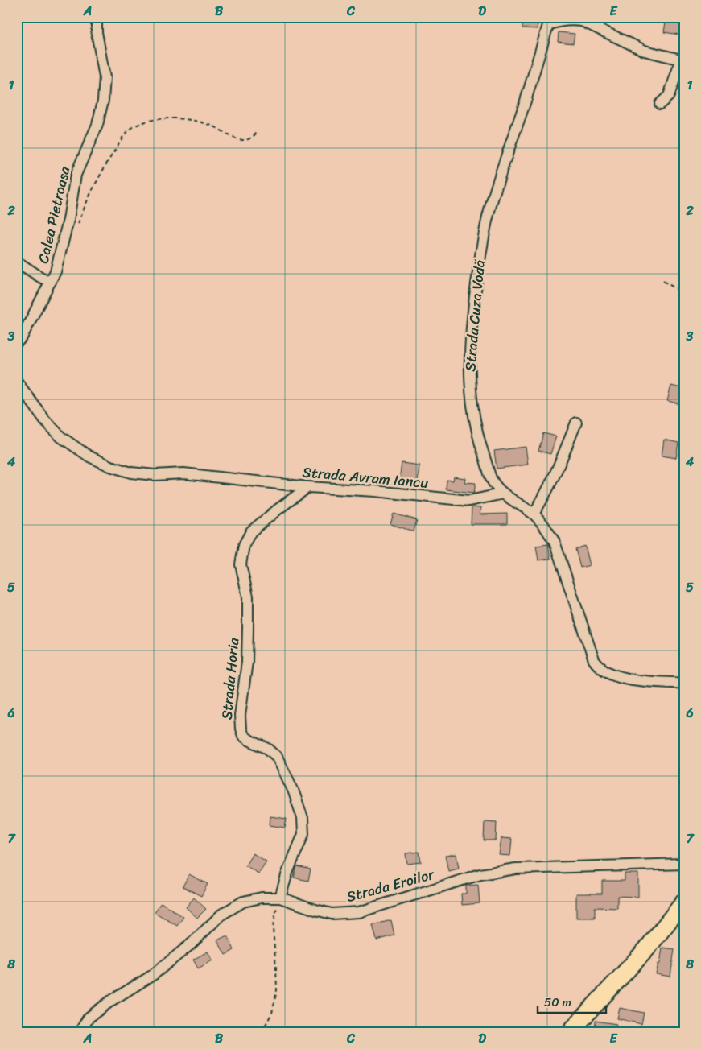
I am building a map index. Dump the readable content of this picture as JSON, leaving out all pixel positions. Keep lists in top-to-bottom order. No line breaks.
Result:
{"streets":{"street":["Calea Pietroasa","Strada Cuza Vodă","Strada Avram Iancu","Strada Horia","Strada Eroilor"]},"crossings":[["Strada Cuza Vodă","Strada Avram Iancu"],["Strada Avram Iancu","Strada Horia"],["Strada Horia","Strada Eroilor"]],"scale_bar":"50 m","grid":{"columns":["A","B","C","D","E"],"rows":["1","2","3","4","5","6","7","8"]}}
